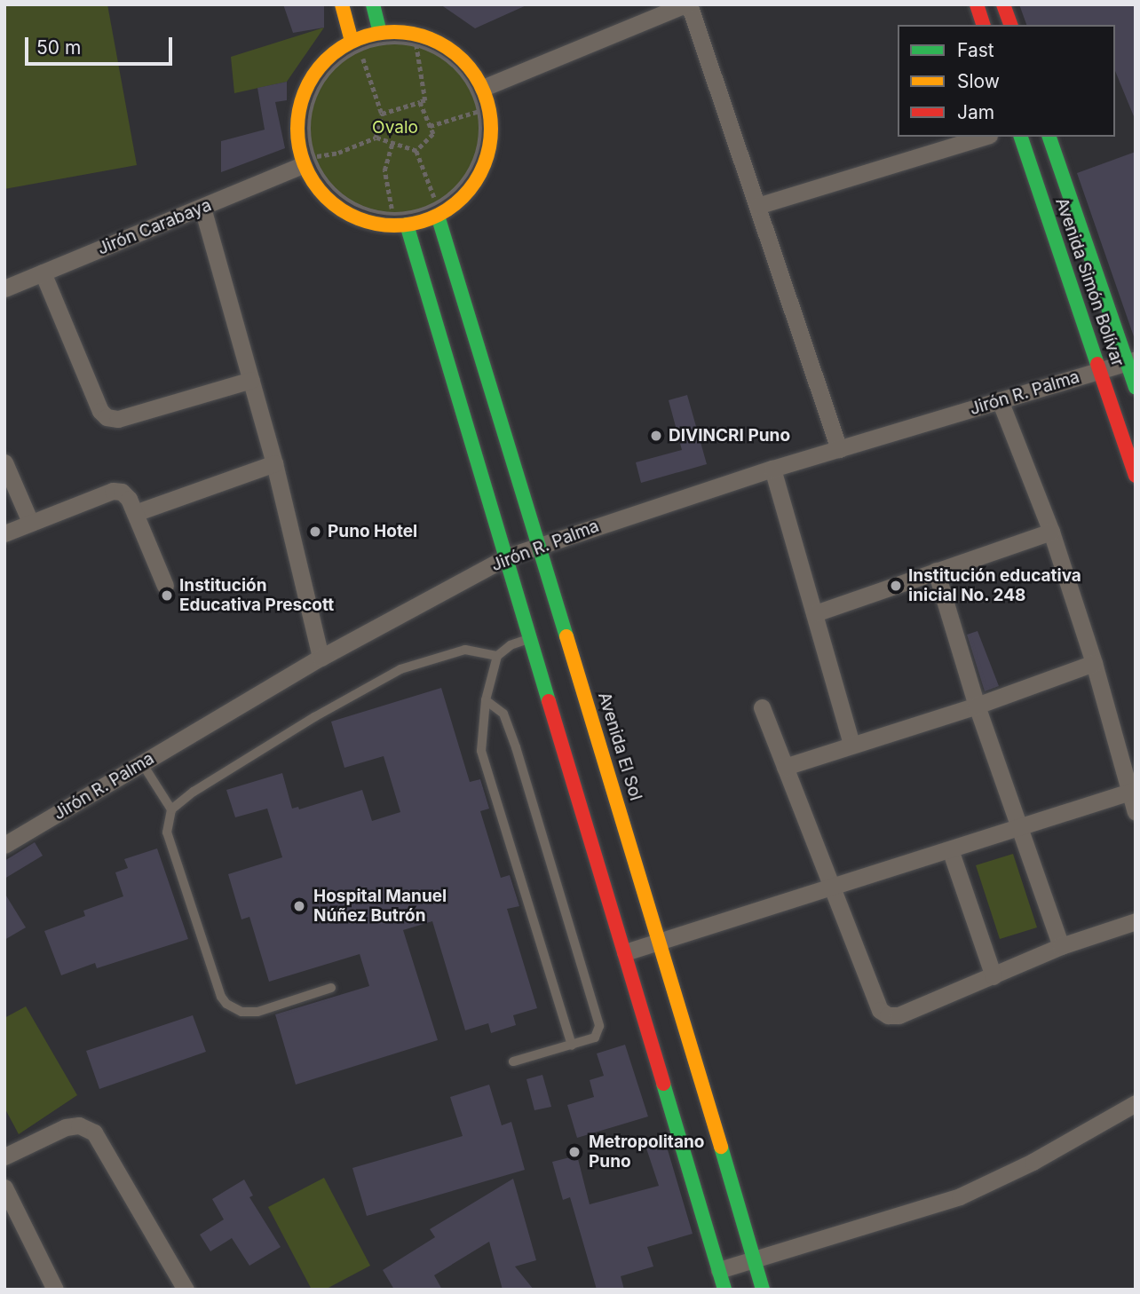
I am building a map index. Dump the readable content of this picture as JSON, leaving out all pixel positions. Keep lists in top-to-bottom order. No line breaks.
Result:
{"streets":{"main road":["Avenida Simón Bolívar","Avenida El Sol"],"street":["Jirón Carabaya","Jirón R. Palma"]},"crossings":[["Avenida Simón Bolívar","Jirón R. Palma"],["Jirón R. Palma","Avenida El Sol"]],"parks":["Ovalo"],"places":["DIVINCRI Puno","Puno Hotel","Institución educativa inicial No. 248","Institución Educativa Prescott","Hospital Manuel Núñez Butrón","Metropolitano Puno"],"legend":["Fast","Slow","Jam"],"scale_bar":"50 m"}
